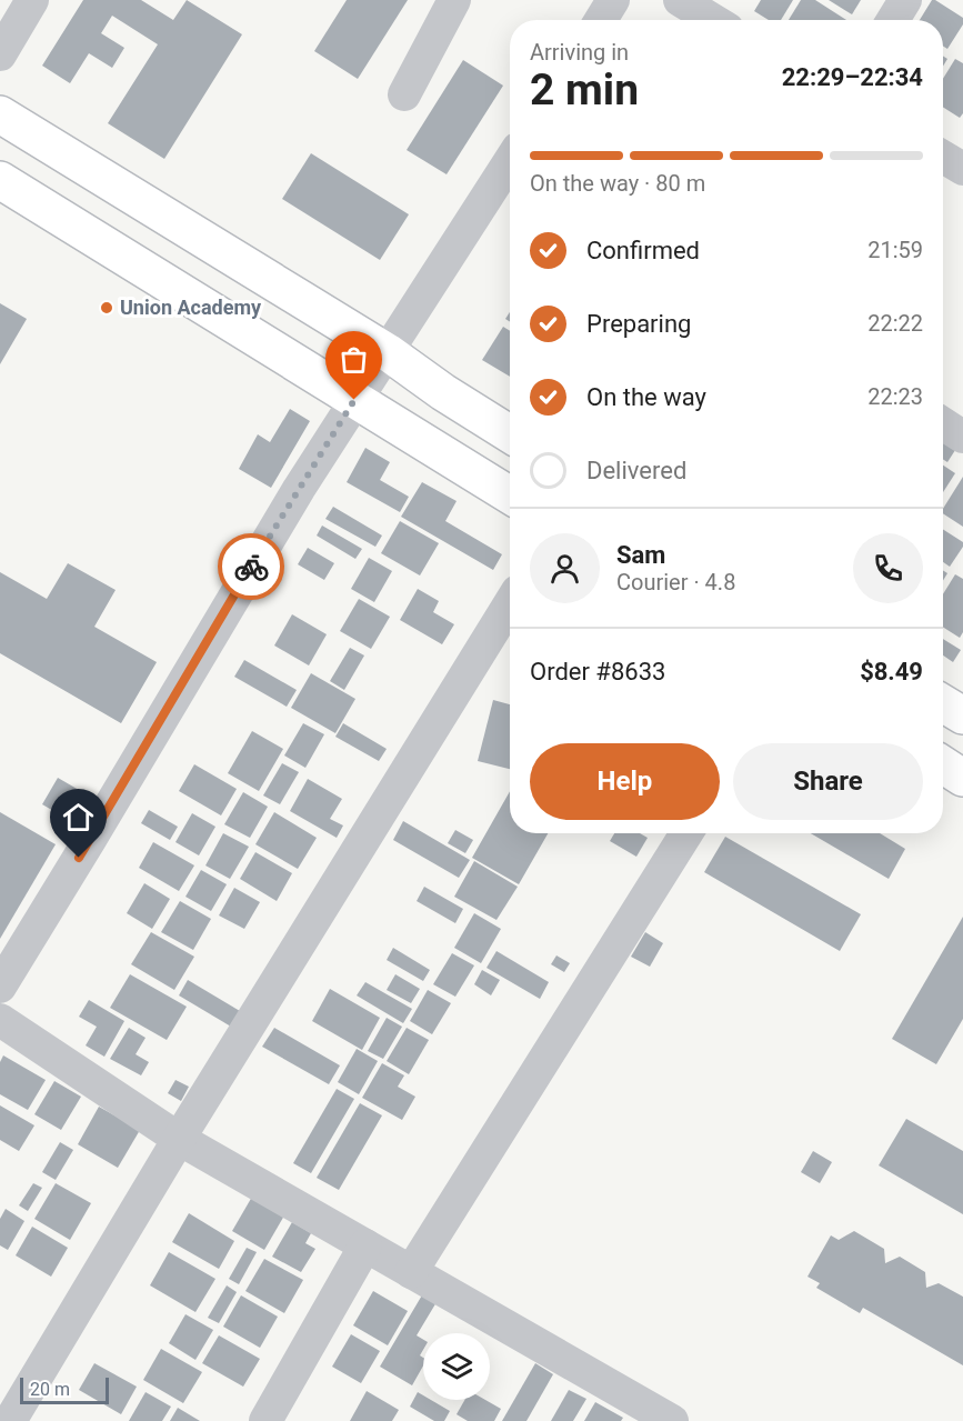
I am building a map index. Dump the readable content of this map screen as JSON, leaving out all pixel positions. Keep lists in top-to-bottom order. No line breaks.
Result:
{"places":["Union Academy"],"scale_bar":"20 m","page":{"heading":["2 min","Arriving in","22:29–22:34"],"panel":["Sam","Courier · 4.8","Order #8633","$8.49"],"bar":"On the way · 80 m","list":[["Confirmed","21:59"],["Preparing","22:22"],["On the way","22:23"],"Delivered"],"buttons":["Help","Share"],"scale":"20 m"}}
